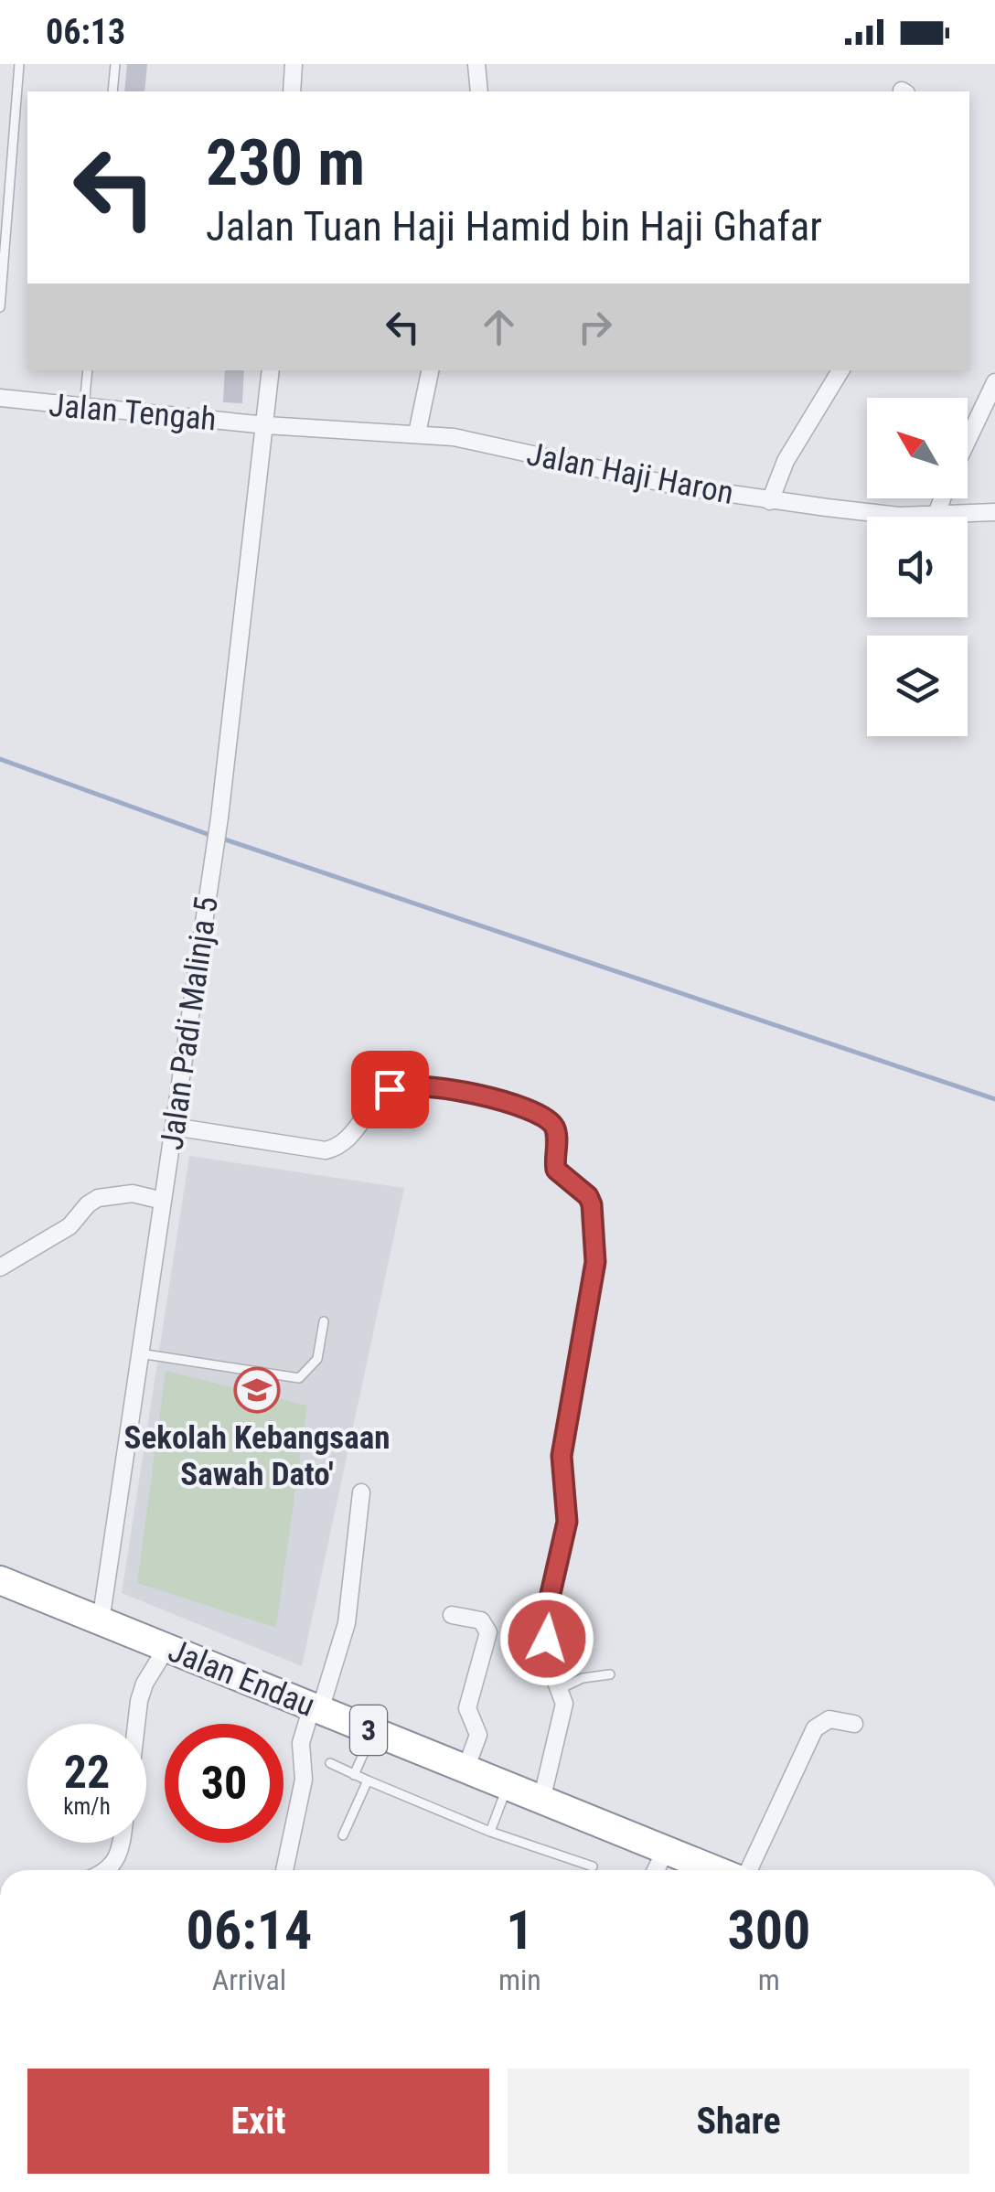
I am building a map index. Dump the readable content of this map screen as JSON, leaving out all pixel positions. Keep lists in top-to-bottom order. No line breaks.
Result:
{"streets":{"highway":["Jalan Endau","3"],"street":["Jalan Tengah","Jalan Haji Haron","Jalan Padi Malinja 5"]},"crossings":[["Jalan Tengah","Jalan Haji Haron"],["Jalan Tengah","Jalan Padi Malinja 5"],["Jalan Haji Haron","Jalan Padi Malinja 5"],["Jalan Padi Malinja 5","Jalan Endau"]],"places":{"school or university":["Sekolah Kebangsaan Sawah Dato'"]},"north":"top left","page":{"status":"06:13","turn":["230 m","Jalan Tuan Haji Hamid bin Haji Ghafar"],"speed":"22 km/h","limit":"30","eta":["06:14","Arrival","1","min","300","m"],"buttons":["Exit","Share"]}}
